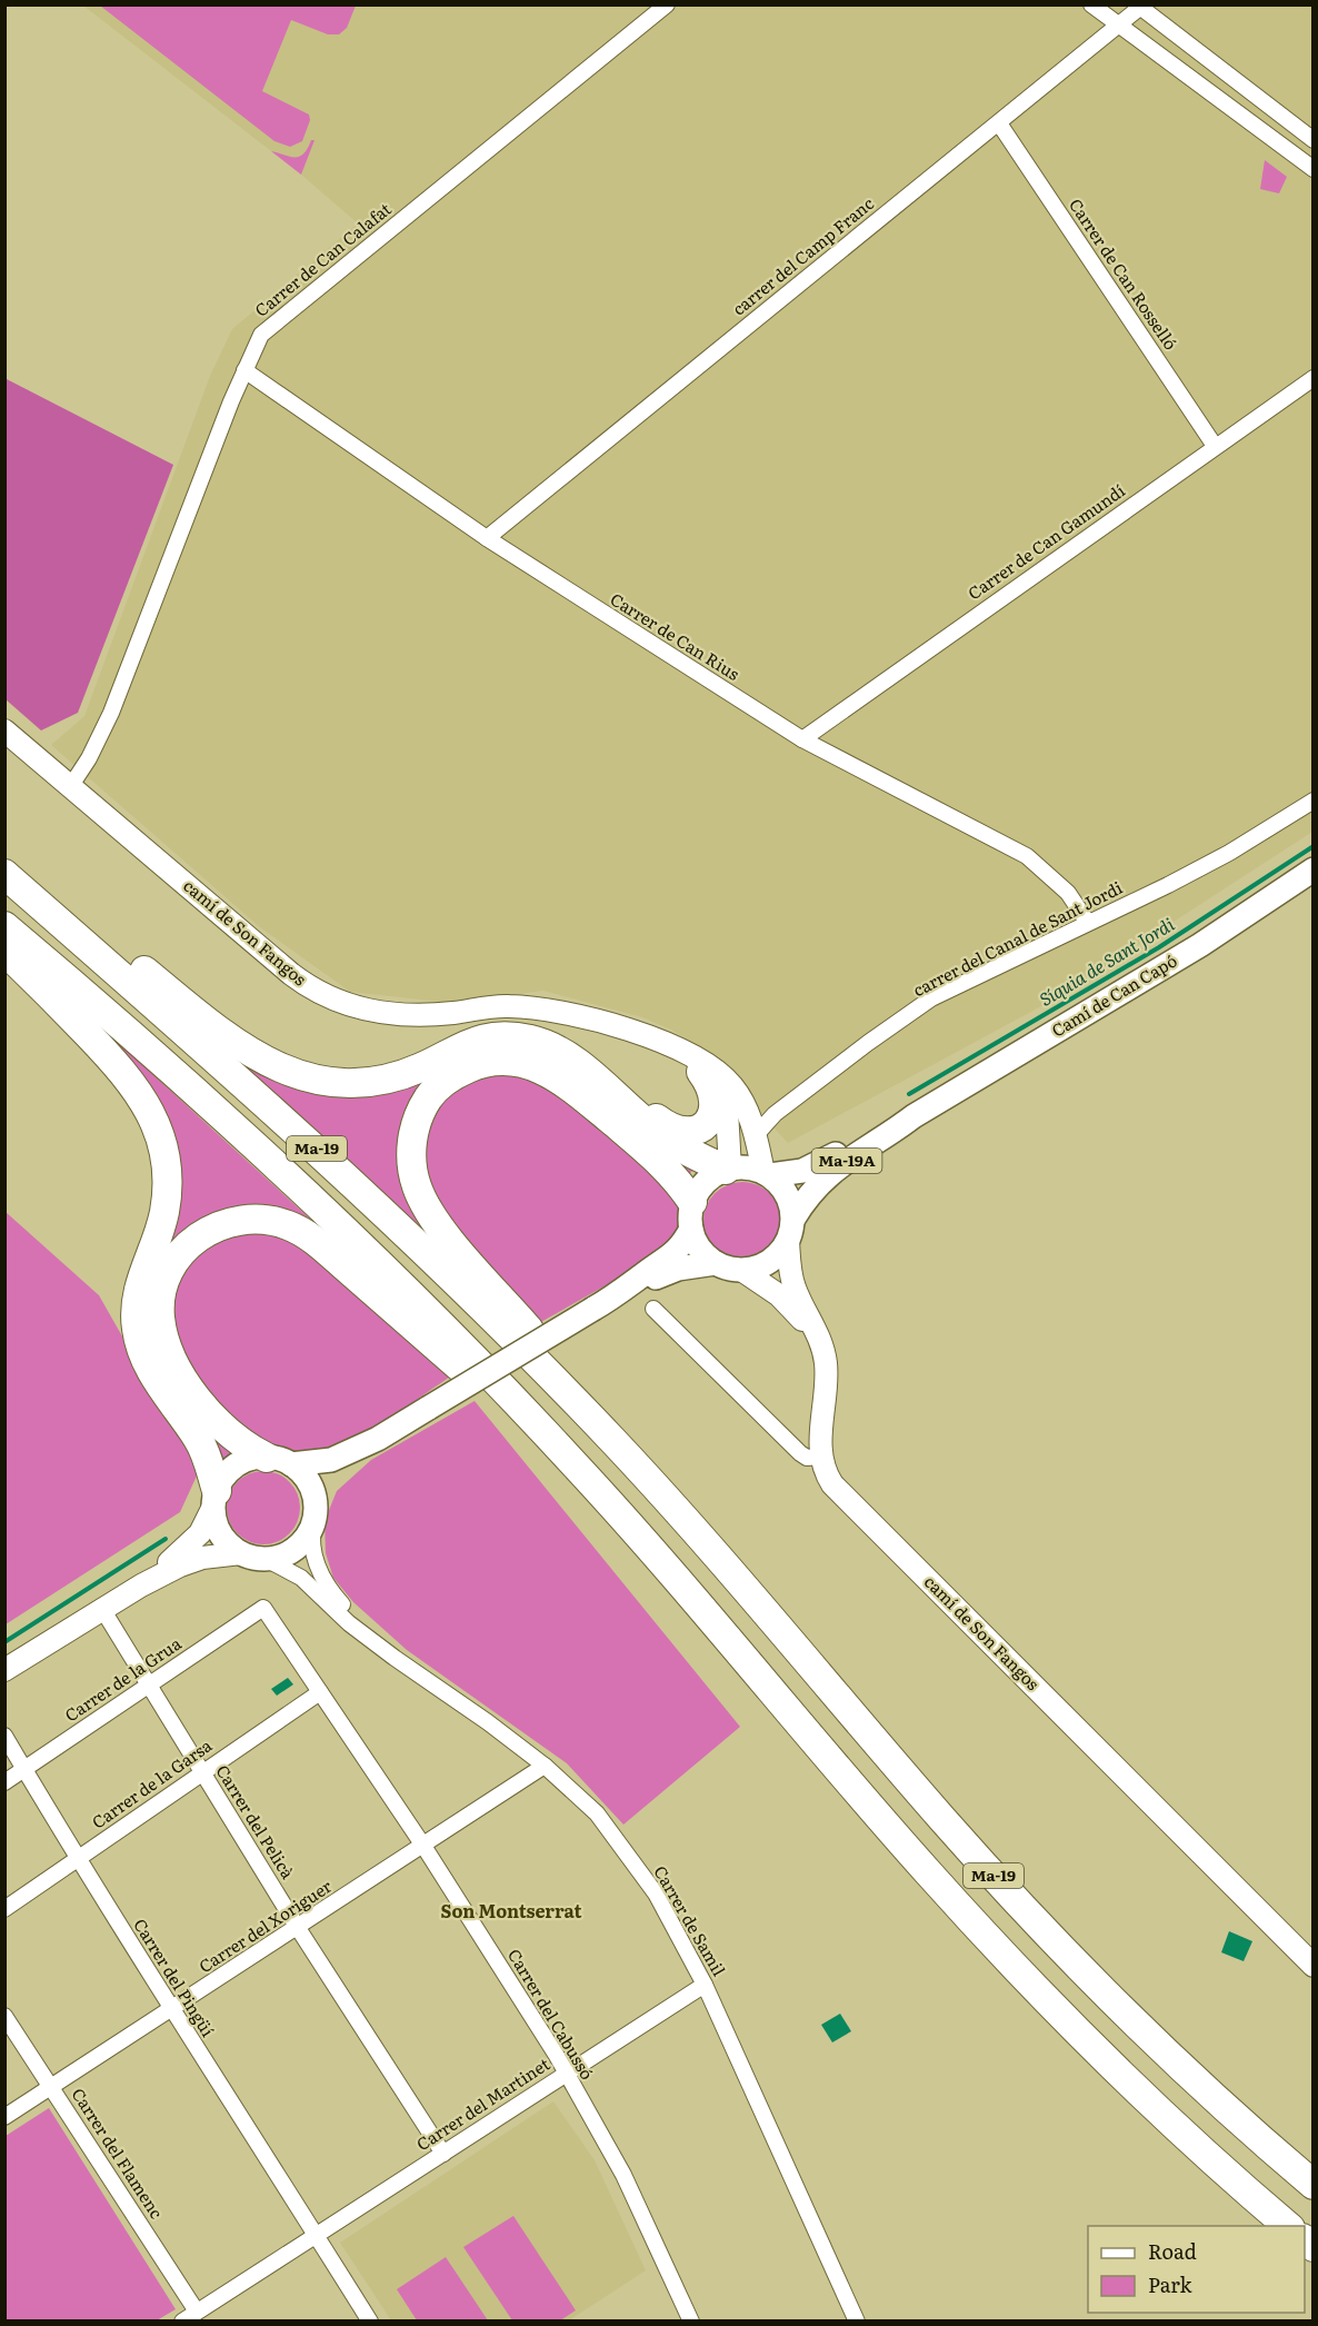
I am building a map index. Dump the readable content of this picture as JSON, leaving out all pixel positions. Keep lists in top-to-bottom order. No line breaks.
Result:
{"streets":{"highway":["Ma-19"],"main road":["Camí de Can Capó","Ma-19A"],"street":["carrer del Camp Franc","Carrer de Can Calafat","Carrer de Can Rosselló","Carrer de Can Gamundí","Carrer de Can Rius","camí de Son Fangos","carrer del Canal de Sant Jordi","Carrer de la Grua","Carrer de la Garsa","Carrer del Pelicà","Carrer de Samil","Carrer del Xoriguer","Carrer del Pingüí","Carrer del Cabussó","Carrer del Martinet","Carrer del Flamenc"]},"crossings":[["carrer del Camp Franc","Carrer de Can Rosselló"],["carrer del Camp Franc","Carrer de Can Rius"],["Carrer de Can Calafat","Carrer de Can Rius"],["Carrer de Can Calafat","camí de Son Fangos"],["Carrer de Can Rosselló","Carrer de Can Gamundí"],["Carrer de Can Gamundí","Carrer de Can Rius"],["Carrer de Can Rius","carrer del Canal de Sant Jordi"],["Carrer de la Grua","Carrer del Pelicà"],["Carrer de la Grua","Carrer del Pingüí"],["Carrer de la Grua","Carrer del Cabussó"],["Carrer de la Garsa","Carrer del Pelicà"],["Carrer de la Garsa","Carrer del Pingüí"],["Carrer de la Garsa","Carrer del Cabussó"],["Carrer del Pelicà","Carrer del Xoriguer"],["Carrer del Pelicà","Carrer del Martinet"],["Carrer de Samil","Carrer del Xoriguer"],["Carrer de Samil","Carrer del Martinet"],["Carrer del Xoriguer","Carrer del Pingüí"],["Carrer del Xoriguer","Carrer del Cabussó"],["Carrer del Xoriguer","Carrer del Flamenc"],["Carrer del Pingüí","Carrer del Martinet"],["Carrer del Cabussó","Carrer del Martinet"]],"districts":["Son Montserrat"],"water":["Síquia de Sant Jordi"],"legend":["Road","Park"]}
